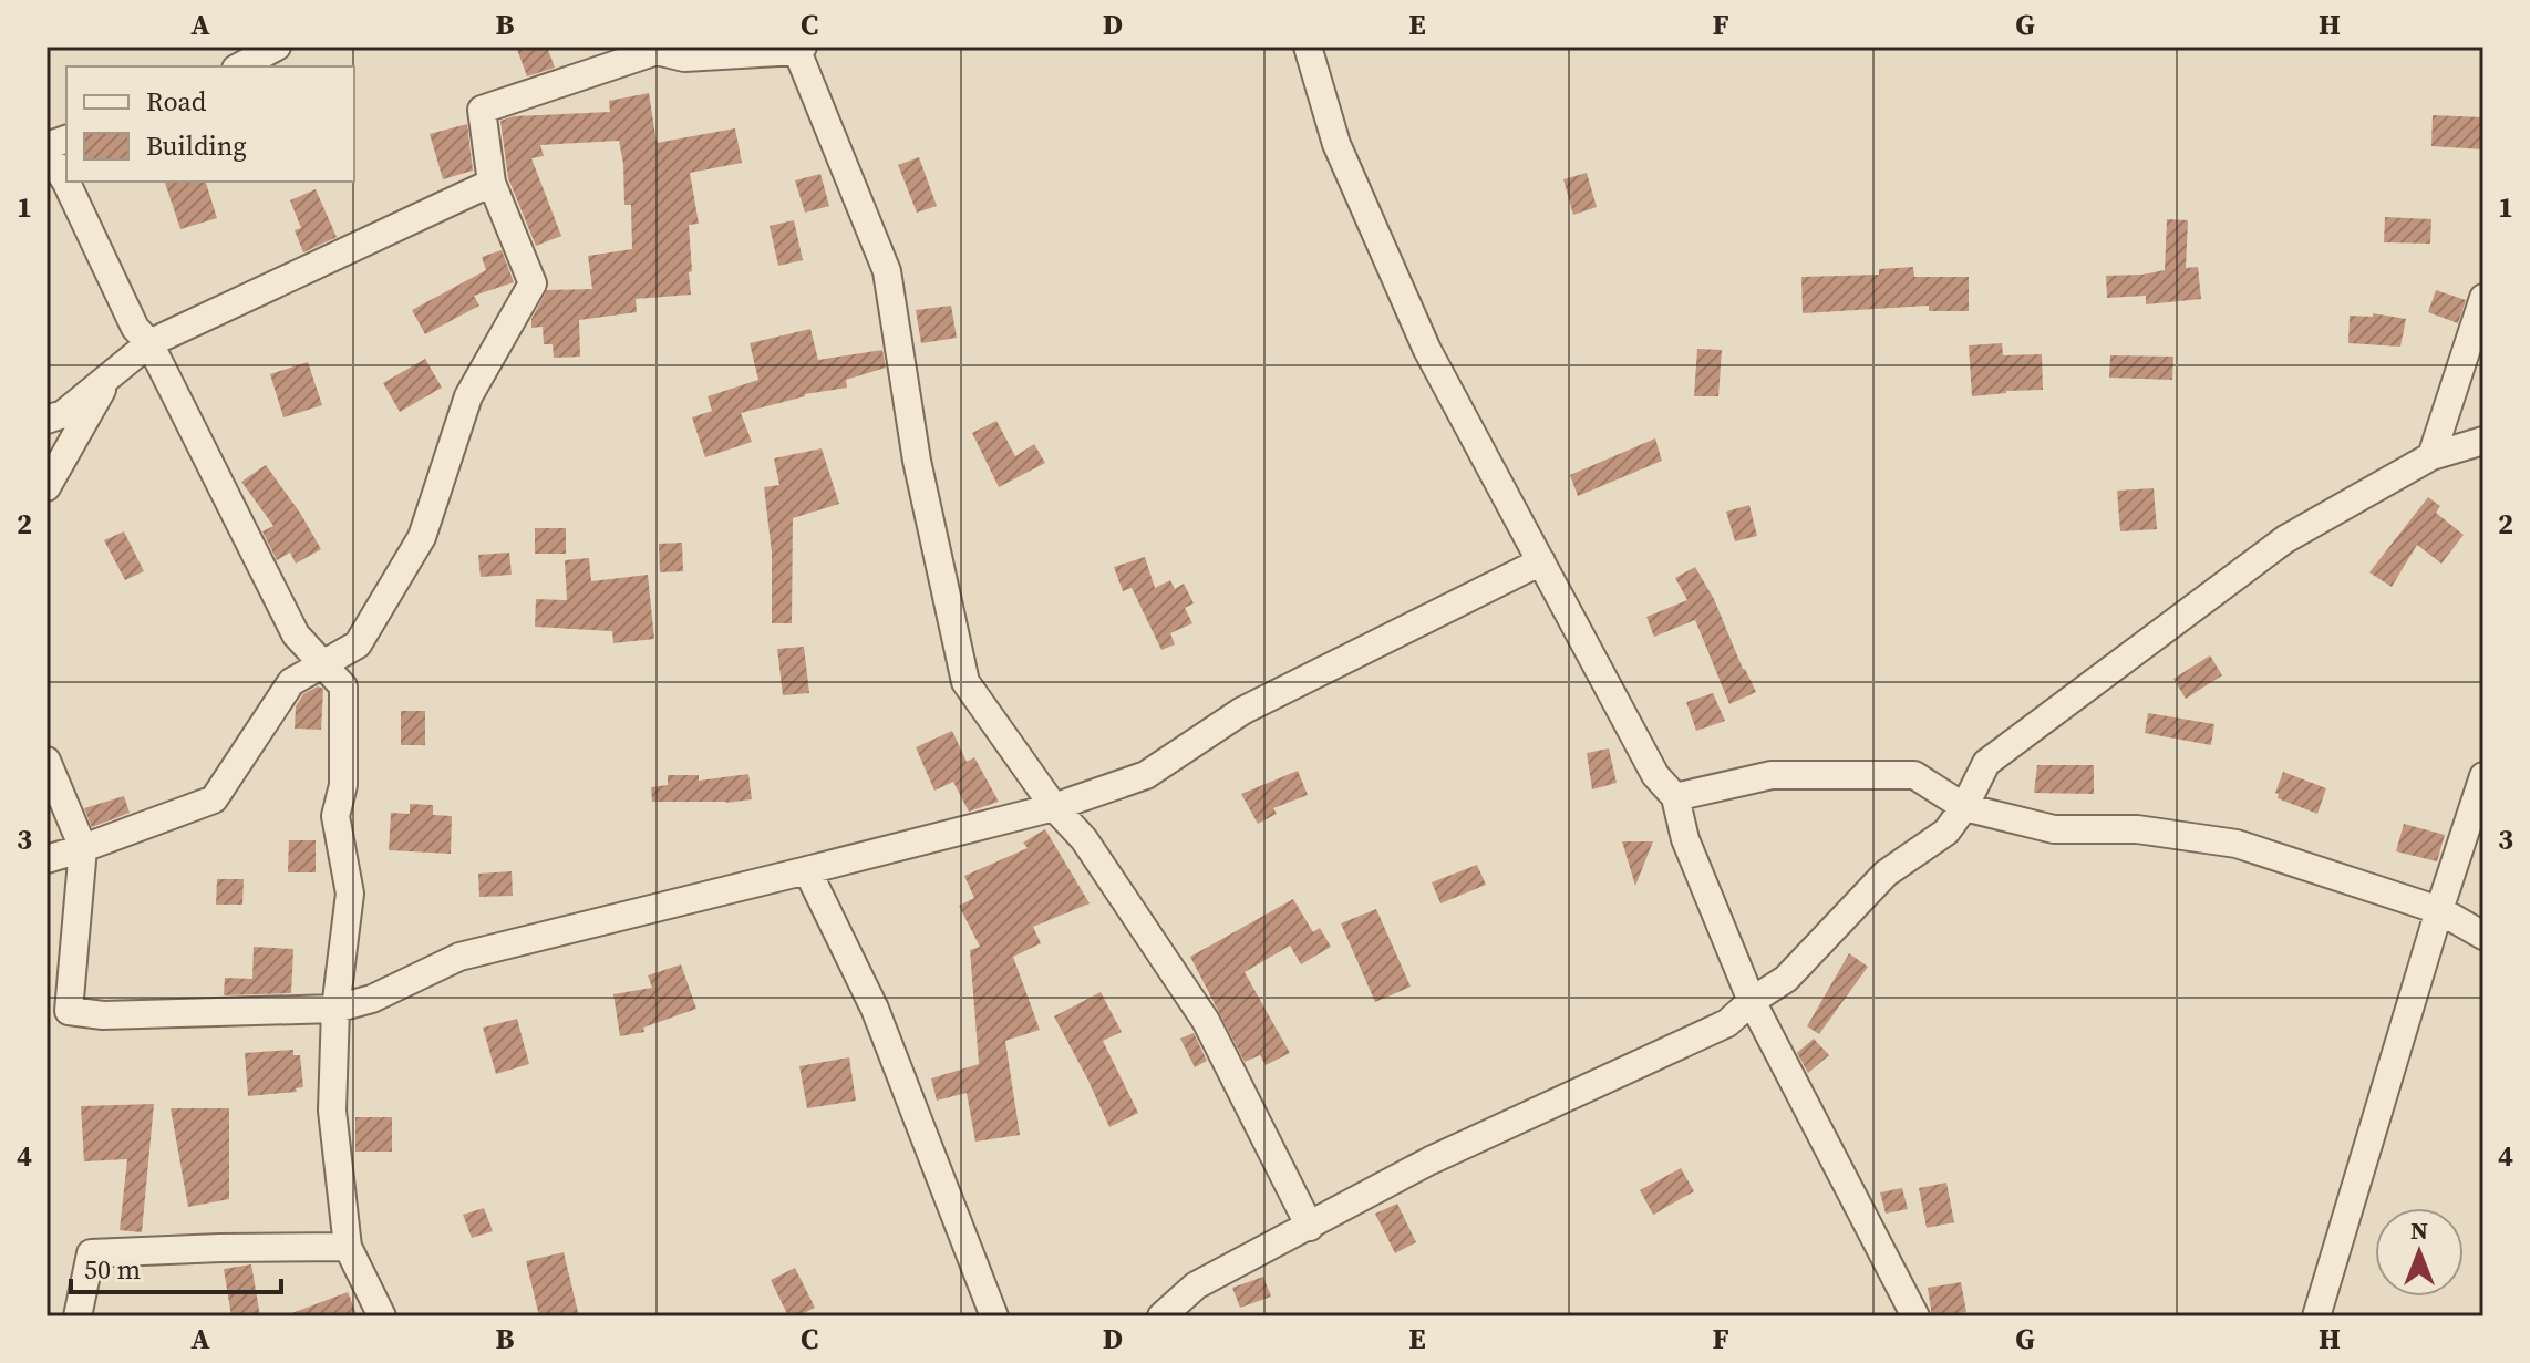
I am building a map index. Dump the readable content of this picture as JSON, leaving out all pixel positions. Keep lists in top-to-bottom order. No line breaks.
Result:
{"legend":["Road","Building"],"scale_bar":"50 m","north":"top","grid":{"columns":["A","B","C","D","E","F","G","H"],"rows":["1","2","3","4"]}}
